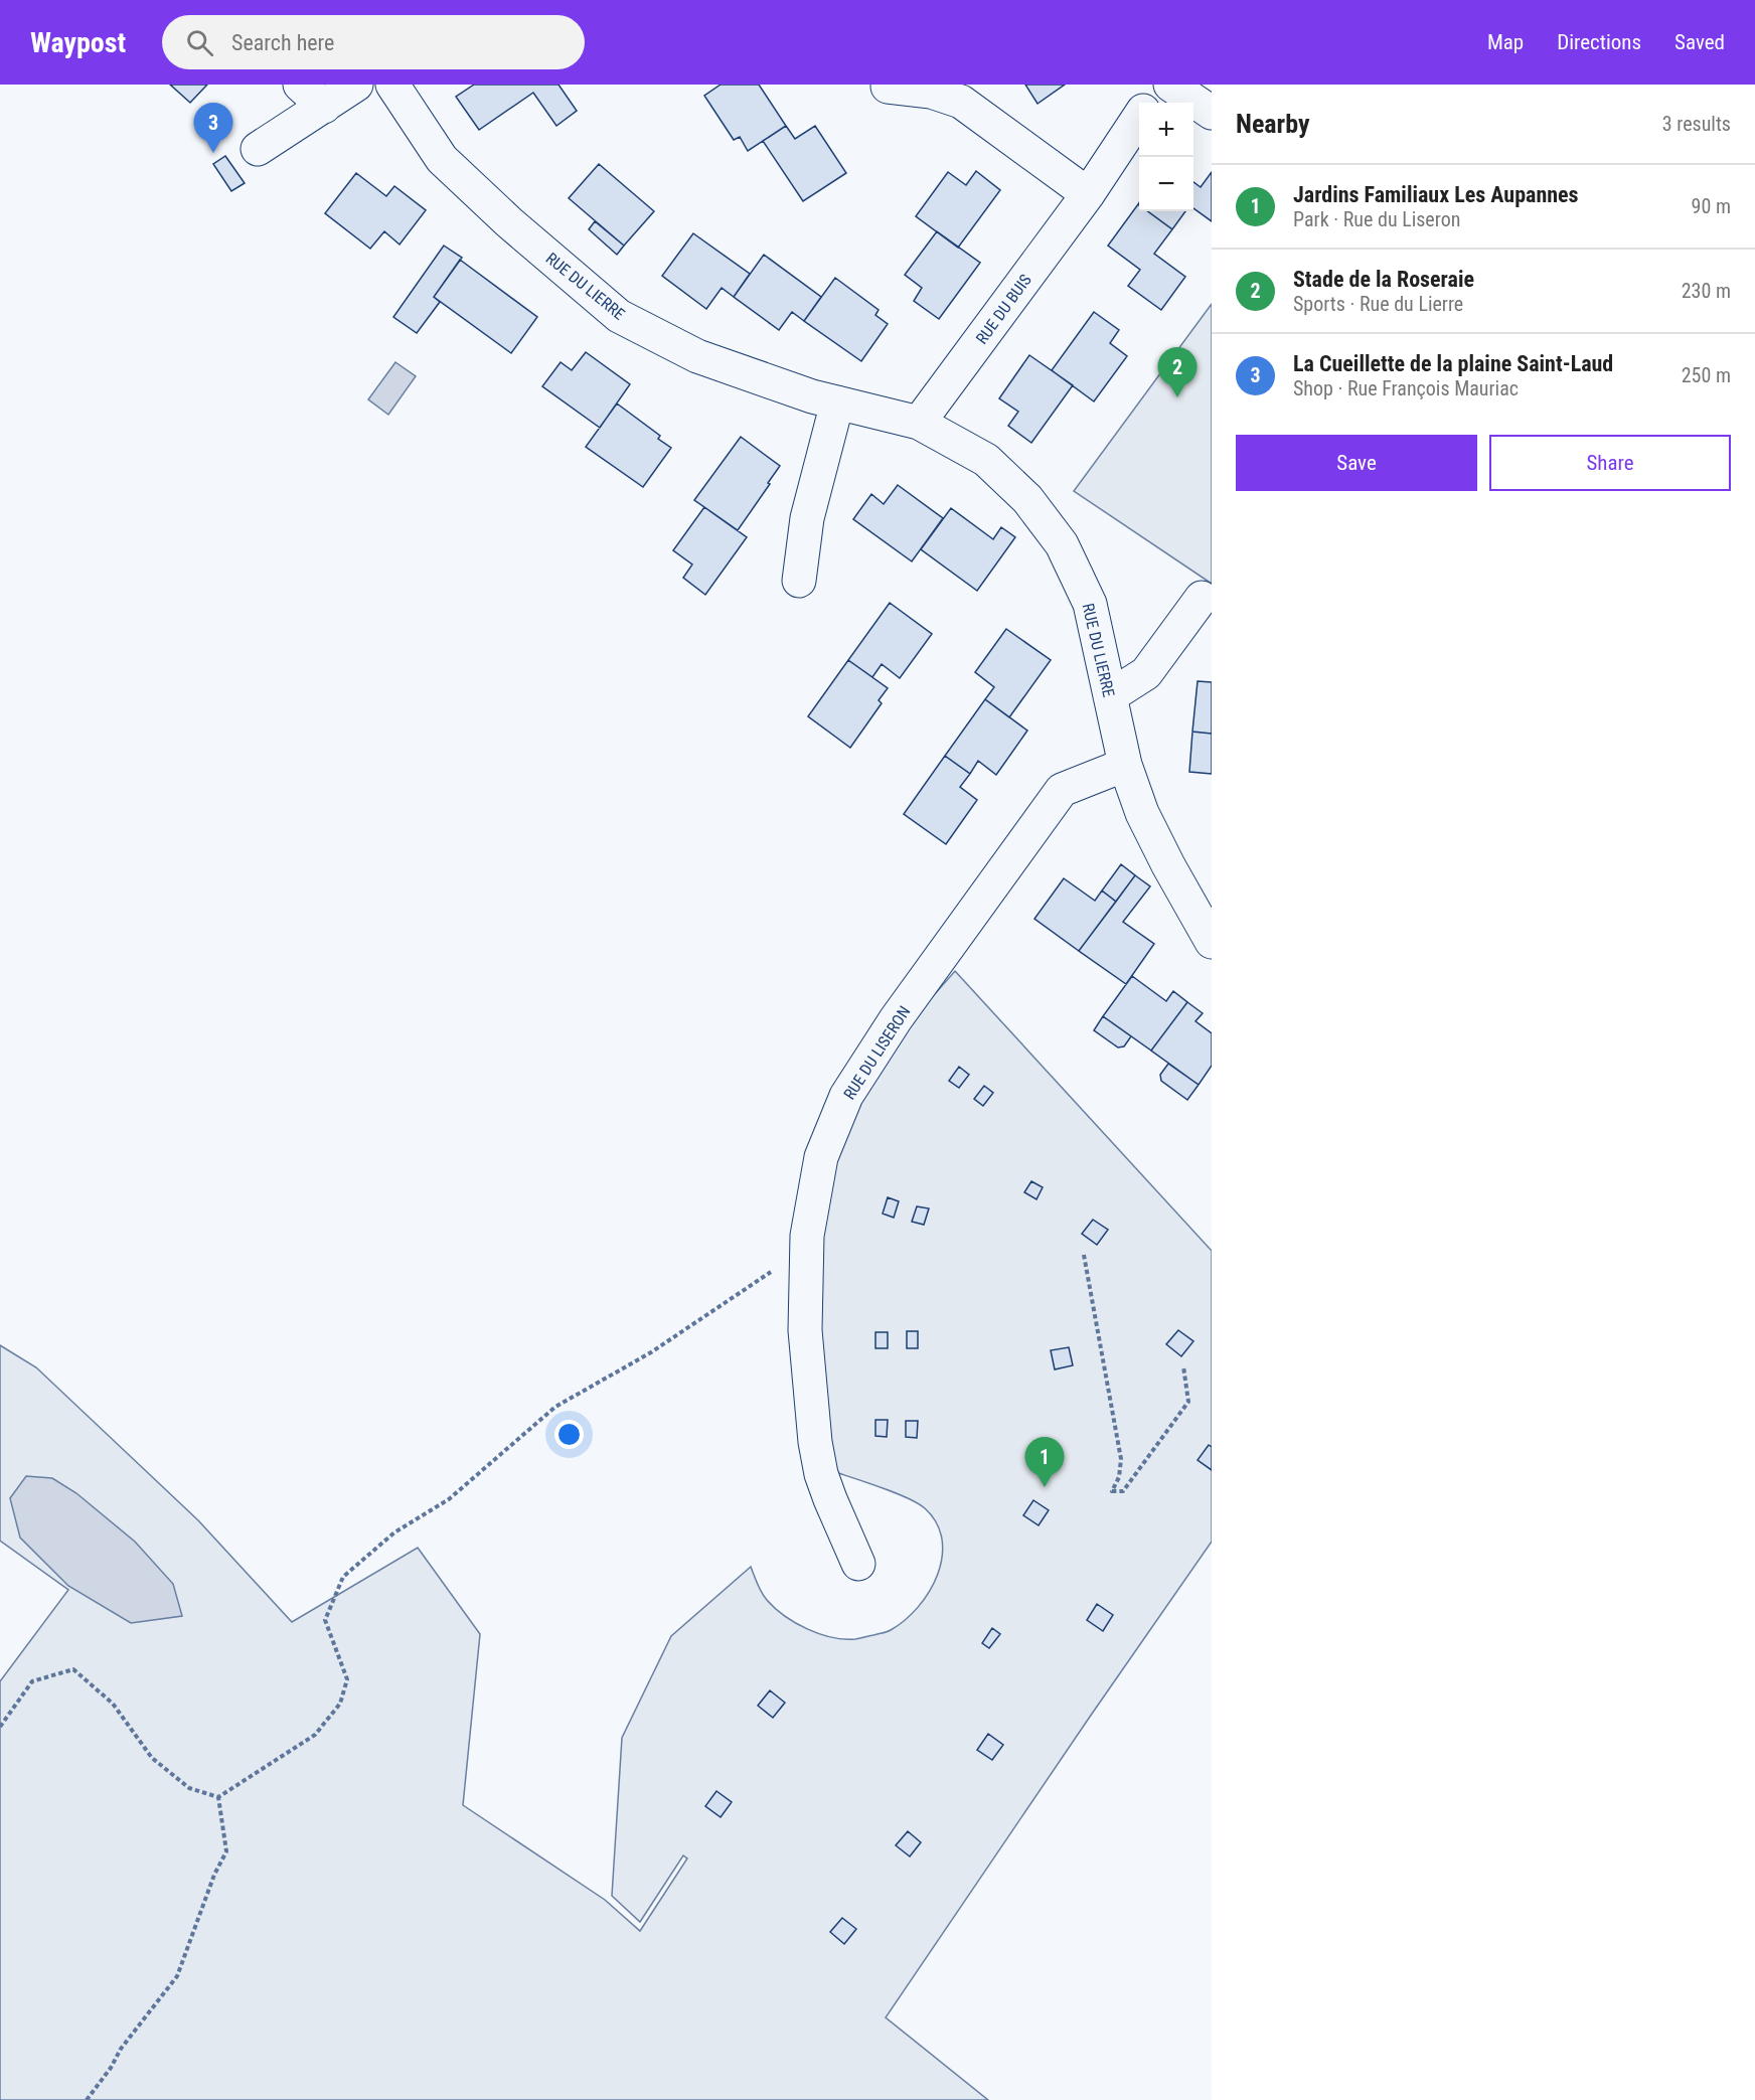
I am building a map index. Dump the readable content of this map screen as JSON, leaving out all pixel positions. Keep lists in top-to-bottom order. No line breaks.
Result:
{"streets":{"street":["RUE DU LIERRE","RUE DU BUIS","RUE DU LISERON"]},"crossings":[["RUE DU LIERRE","RUE DU BUIS"],["RUE DU LIERRE","RUE DU LISERON"]],"page":{"header":"Waypost","search":"Search here","nav":["Map","Directions","Saved"],"heading":["Nearby","3 results"],"map_buttons":["+","−"],"pins":["3","2","1"],"list":[{"mark":"1","name":"Jardins Familiaux Les Aupannes","note":"Park · Rue du Liseron","value":"90 m"},{"mark":"2","name":"Stade de la Roseraie","note":"Sports · Rue du Lierre","value":"230 m"},{"mark":"3","name":"La Cueillette de la plaine Saint-Laud","note":"Shop · Rue François Mauriac","value":"250 m"}],"buttons":["Save","Share"]}}
